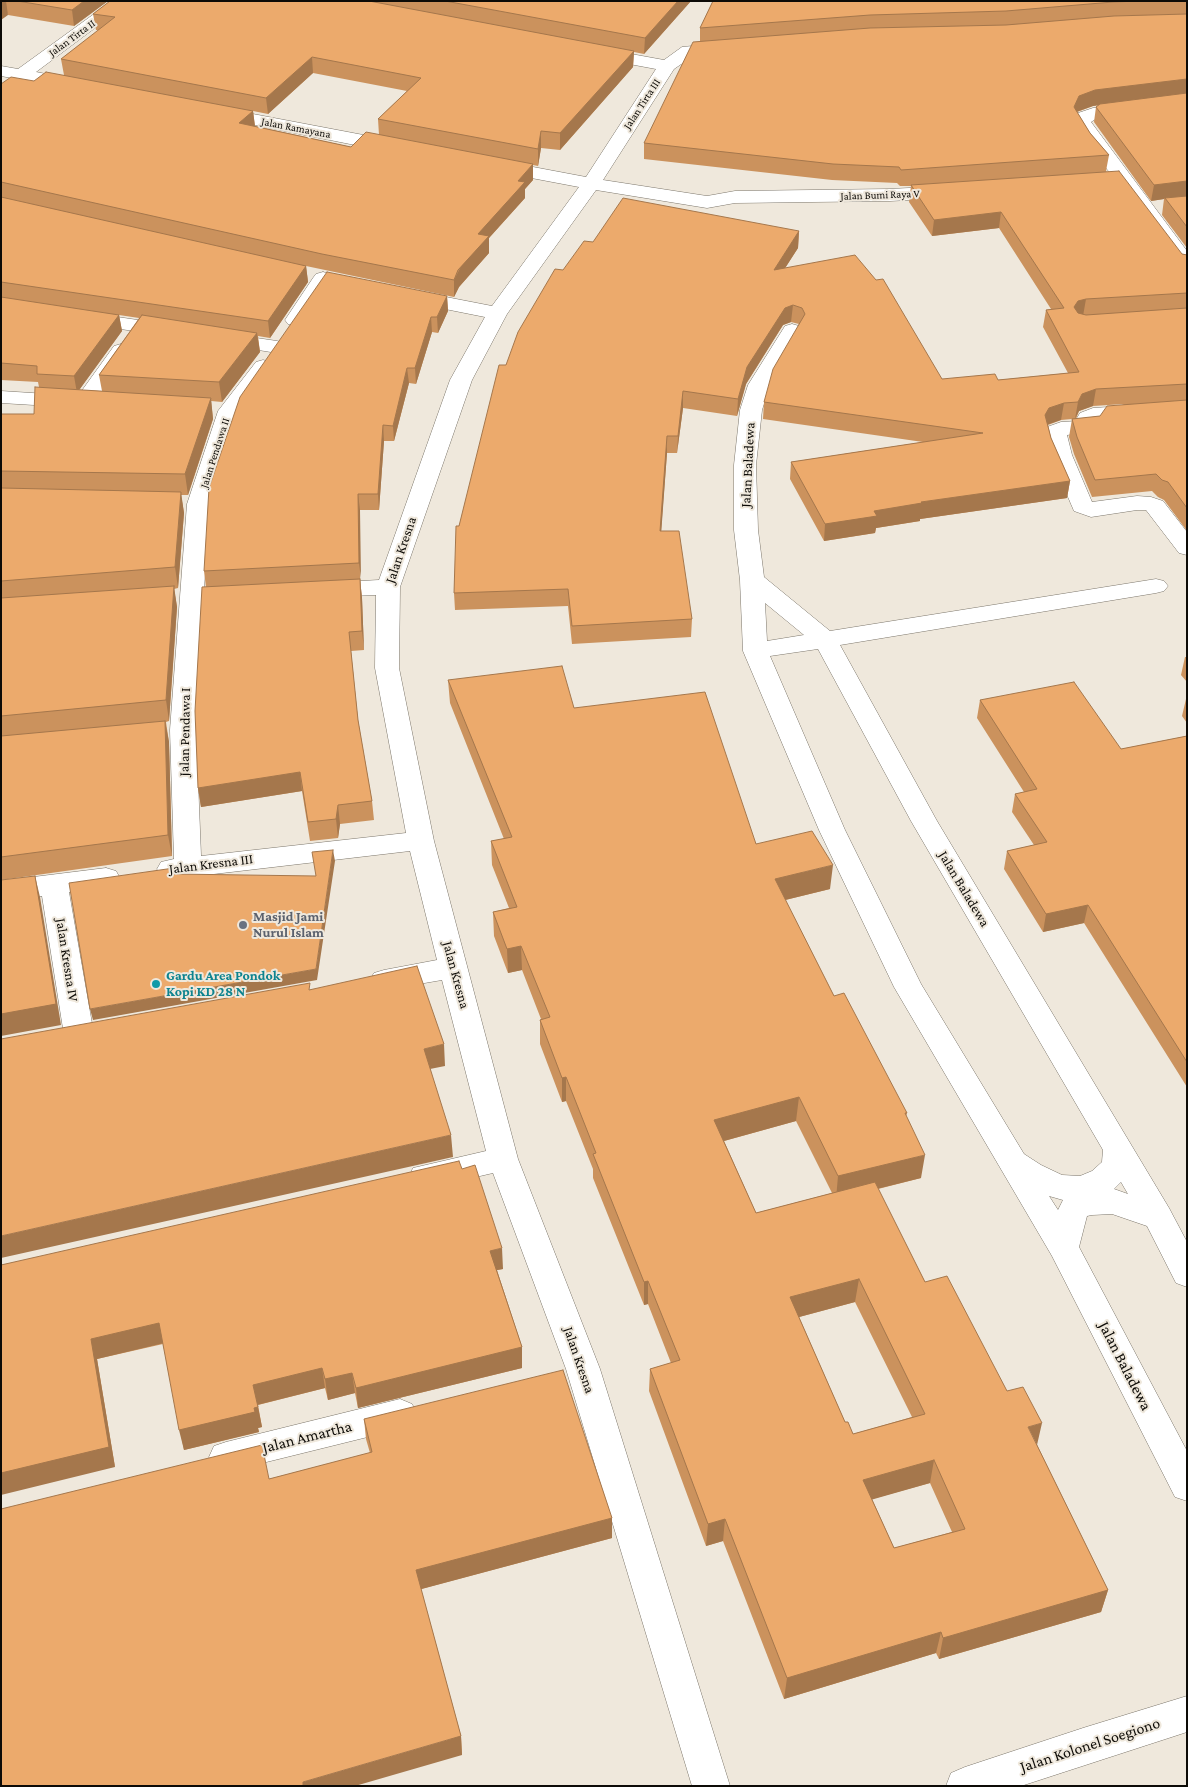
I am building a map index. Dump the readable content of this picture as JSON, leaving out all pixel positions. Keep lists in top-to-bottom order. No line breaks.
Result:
{"streets":{"street":["Jalan Tirta II","Jalan Tirta III","Jalan Ramayana","Jalan Bumi Raya V","Jalan Pendawa II","Jalan Baladewa","Jalan Kresna","Jalan Pendawa I","Jalan Kresna III","Jalan Kresna IV","Jalan Amartha","Jalan Kolonel Soegiono"]},"crossings":[["Jalan Tirta III","Jalan Bumi Raya V"],["Jalan Tirta III","Jalan Kresna"],["Jalan Bumi Raya V","Jalan Kresna"],["Jalan Pendawa II","Jalan Pendawa I"],["Jalan Kresna","Jalan Kresna III"],["Jalan Pendawa I","Jalan Kresna III"],["Jalan Kresna III","Jalan Kresna IV"]],"places":["Masjid Jami Nurul Islam","Gardu Area Pondok Kopi KD 28 N"]}
